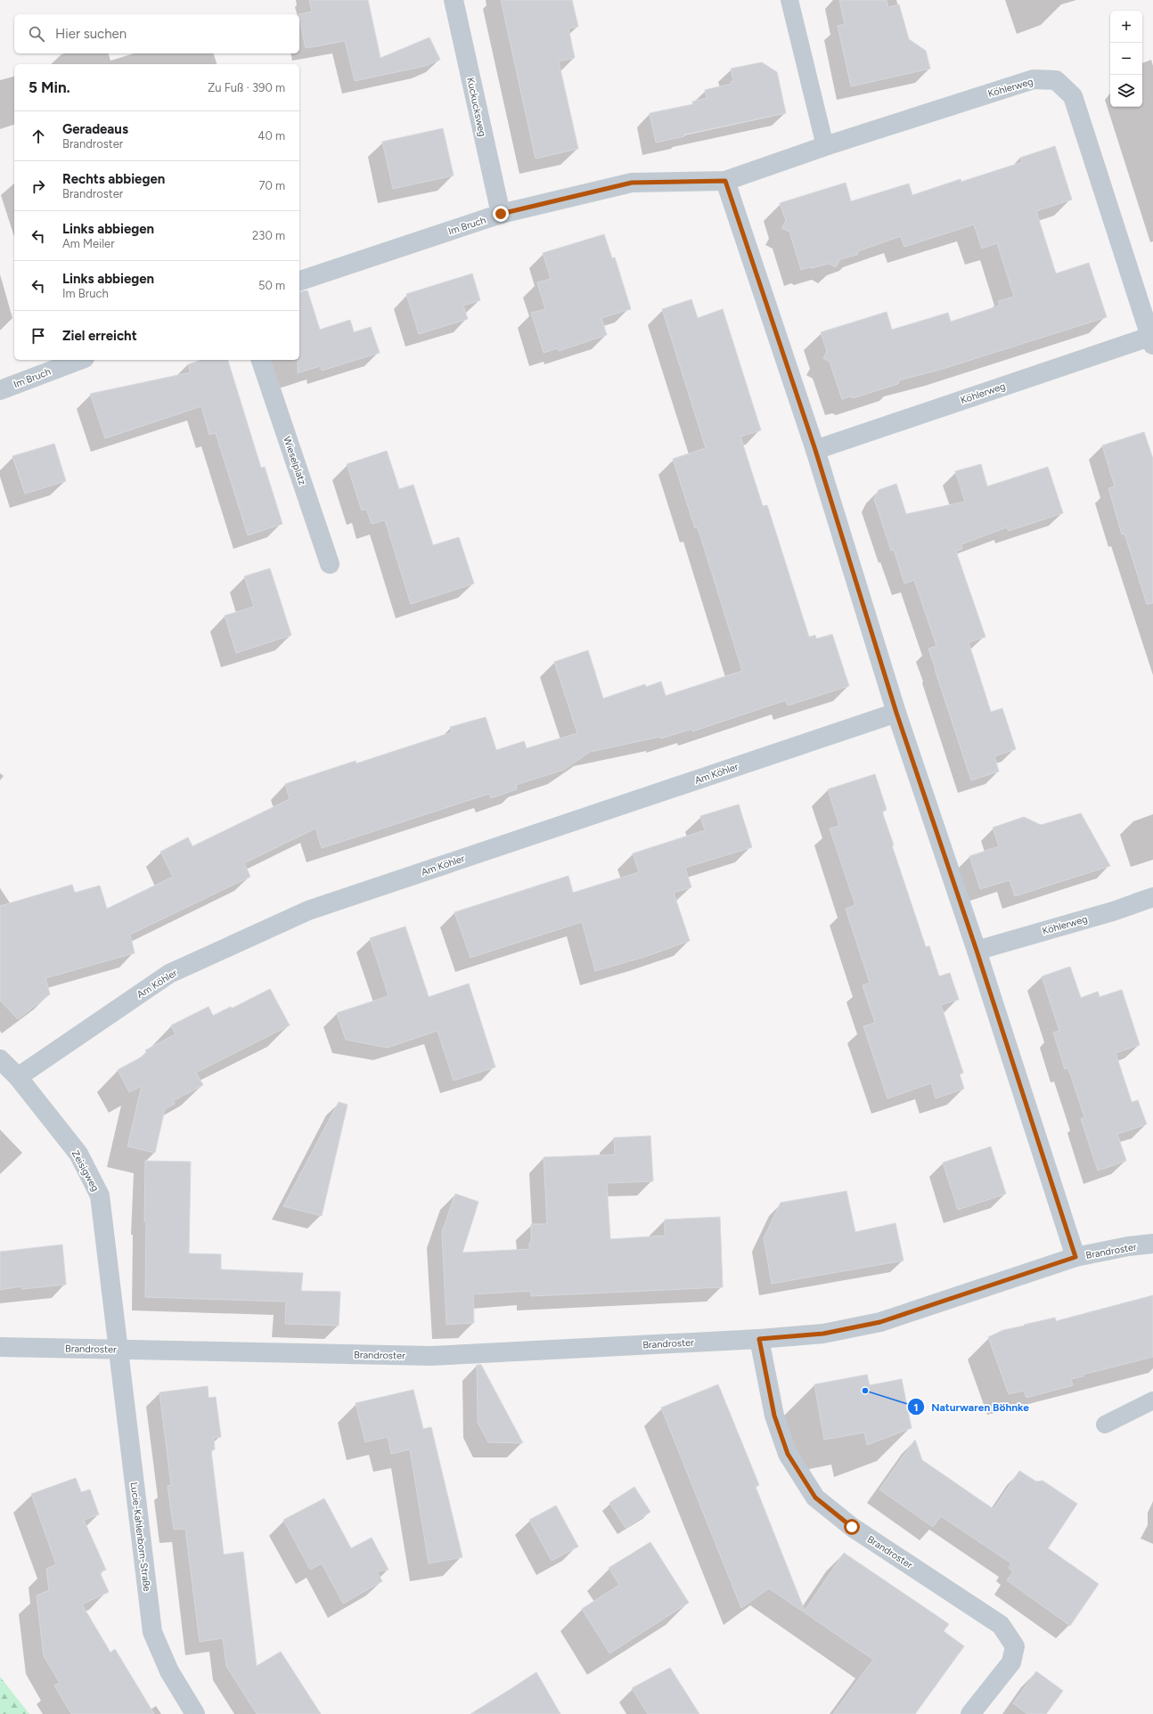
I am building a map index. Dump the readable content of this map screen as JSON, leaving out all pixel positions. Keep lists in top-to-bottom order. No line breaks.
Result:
{"streets":{"street":["Köhlerweg","Kuckucksweg","Im Bruch","Wieselplatz","Am Köhler","Zeisigweg","Brandroster","Lucie-Kahlenborn-Straße"]},"crossings":[["Köhlerweg","Im Bruch"],["Kuckucksweg","Im Bruch"],["Am Köhler","Zeisigweg"],["Zeisigweg","Brandroster"],["Zeisigweg","Lucie-Kahlenborn-Straße"],["Brandroster","Lucie-Kahlenborn-Straße"]],"places":["Naturwaren Böhnke"],"page":{"map_buttons":["+","−"],"search":"Hier suchen","heading":["5 Min.","Zu Fuß · 390 m"],"list":[["Geradeaus","Brandroster","40 m"],["Rechts abbiegen","Brandroster","70 m"],["Links abbiegen","Am Meiler","230 m"],["Links abbiegen","Im Bruch","50 m"],"Ziel erreicht"]}}
